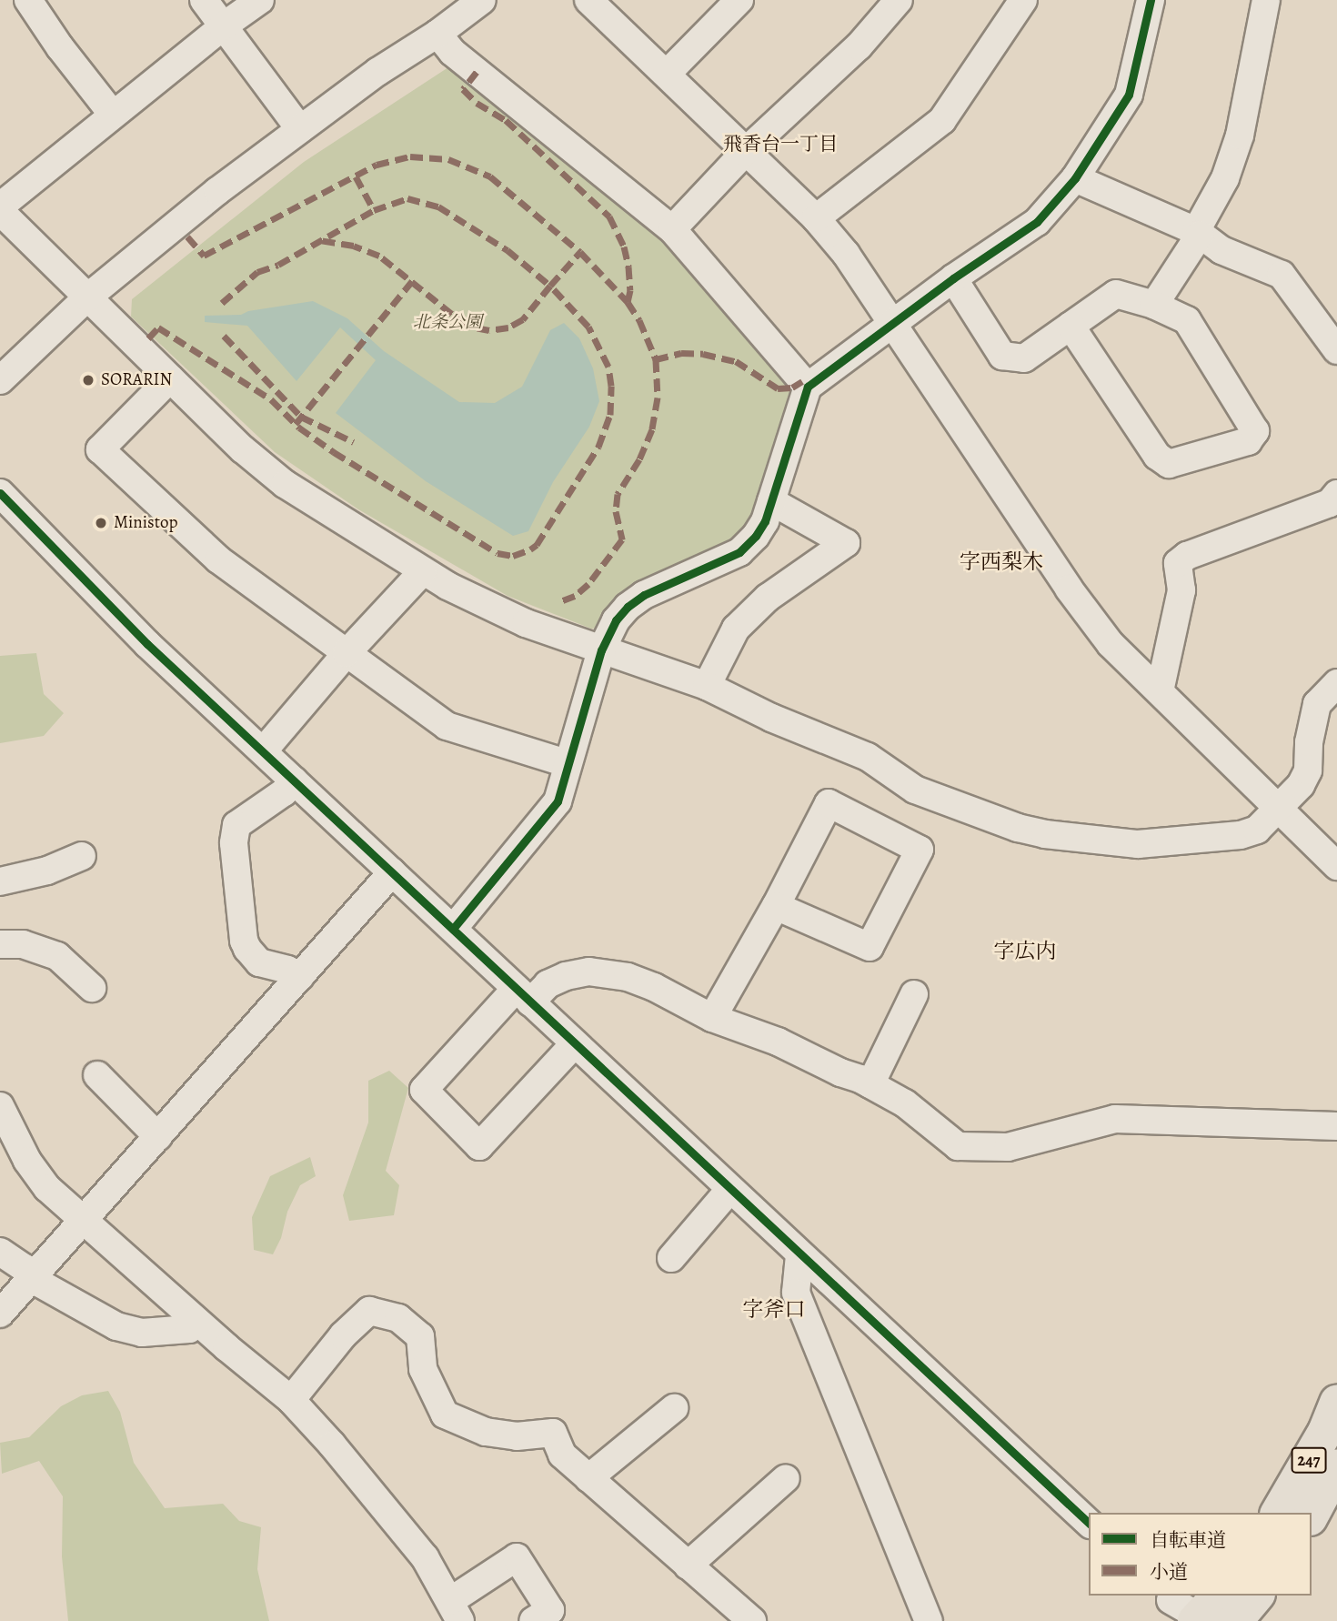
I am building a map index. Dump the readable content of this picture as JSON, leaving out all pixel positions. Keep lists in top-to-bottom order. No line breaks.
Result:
{"streets":{"highway":["247"]},"districts":["飛香台一丁目","字西梨木","字広内","字斧口"],"parks":["北条公園"],"places":["SORARIN","Ministop"],"legend":["自転車道","小道"]}
